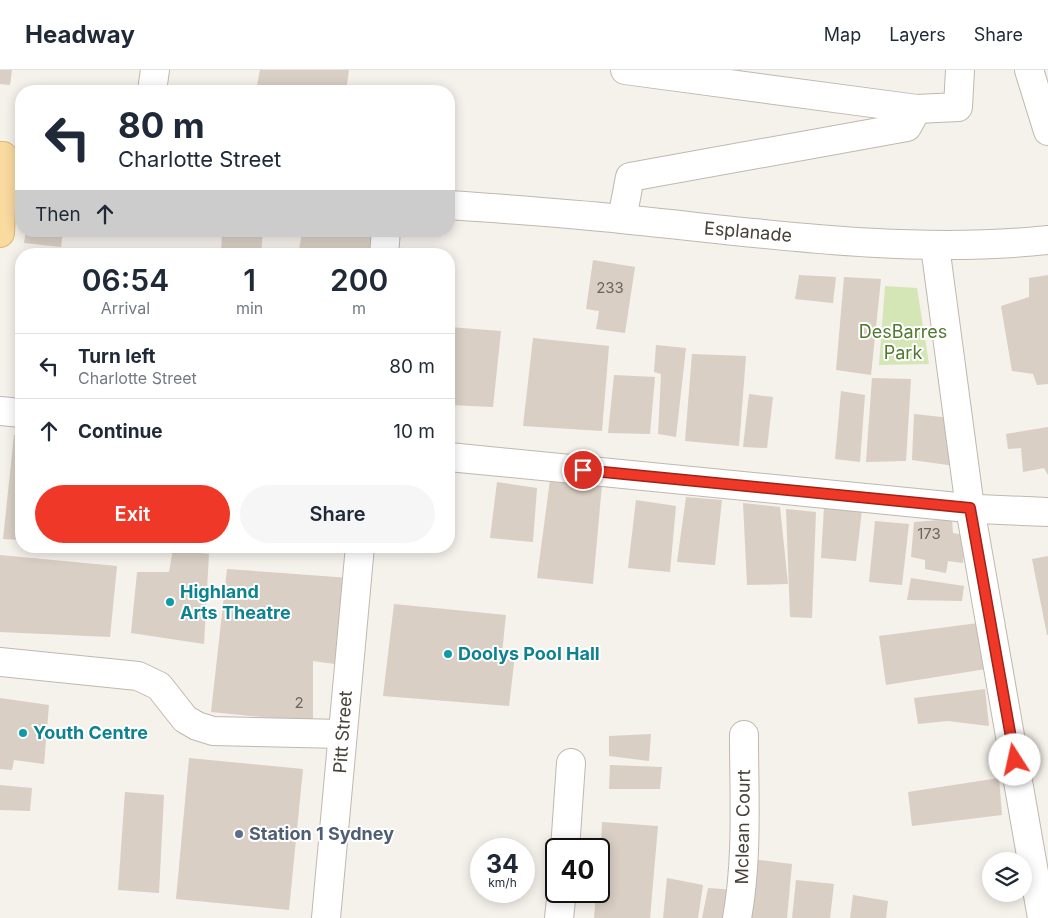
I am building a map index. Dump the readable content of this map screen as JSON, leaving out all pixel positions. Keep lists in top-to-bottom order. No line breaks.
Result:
{"streets":{"street":["Esplanade","Pitt Street","Mclean Court"]},"parks":["DesBarres Park"],"places":["Highland Arts Theatre","Doolys Pool Hall","Youth Centre","Station 1 Sydney"],"house_numbers":["233","173","2"],"page":{"header":"Headway","nav":["Map","Layers","Share"],"turn":["80 m","Charlotte Street"],"then":"Then","eta":["06:54","Arrival","1","min","200","m"],"list":[{"name":"Turn left","note":"Charlotte Street","value":"80 m"},{"name":"Continue","value":"10 m"}],"buttons":["Exit","Share"],"speed":"34 km/h","limit":"40"}}
